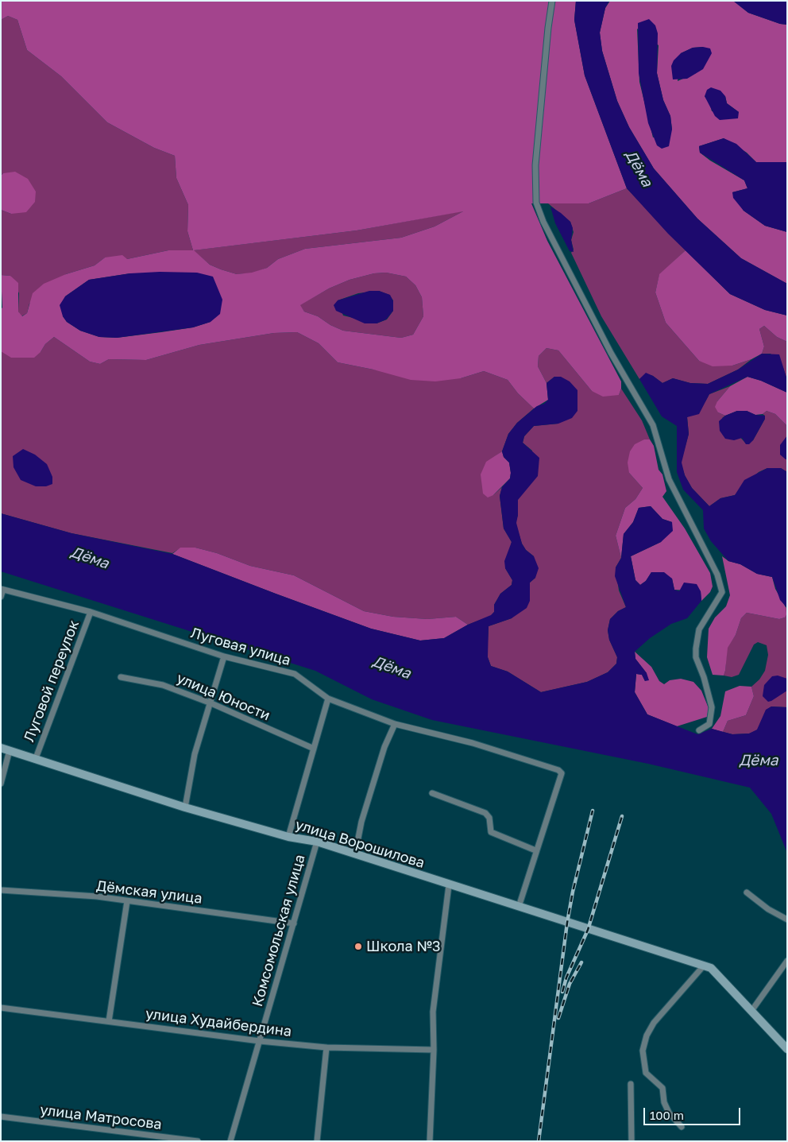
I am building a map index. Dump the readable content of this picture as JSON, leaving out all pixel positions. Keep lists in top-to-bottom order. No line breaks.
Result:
{"streets":{"street":["Луговая улица","Луговой переулок","улица Юности","улица Ворошилова","Дёмская улица","Комсомольская улица","улица Худайбердина","улица Матросова"]},"crossings":[["Луговая улица","Луговой переулок"],["Луговой переулок","улица Ворошилова"],["улица Ворошилова","Комсомольская улица"],["Дёмская улица","Комсомольская улица"],["Комсомольская улица","улица Худайбердина"]],"water":["Дёма"],"places":["Школа №3"],"scale_bar":"100 m"}
